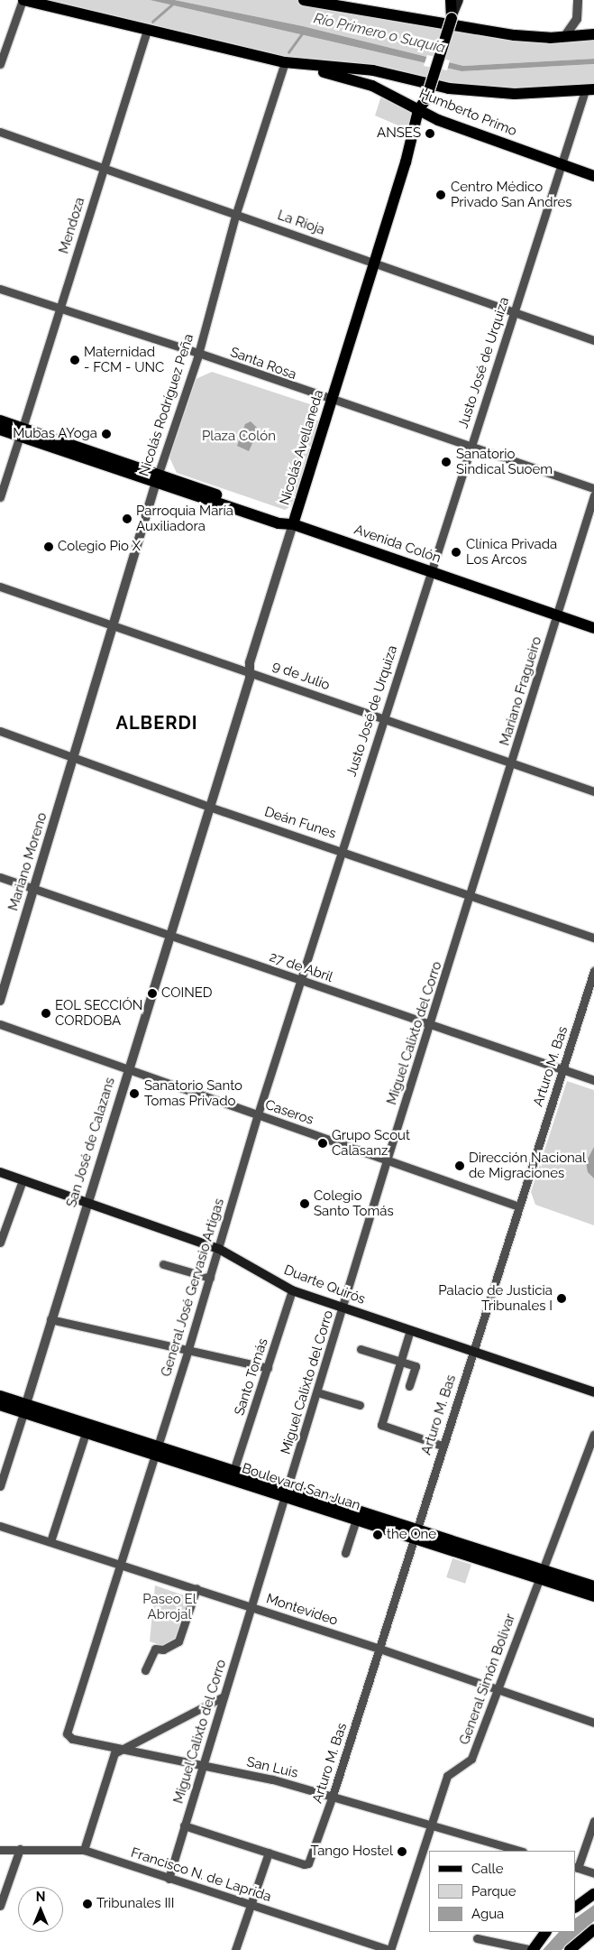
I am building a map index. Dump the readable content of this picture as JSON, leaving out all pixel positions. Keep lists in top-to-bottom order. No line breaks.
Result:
{"streets":{"main road":["Humberto Primo","Nicolás Avellaneda","Avenida Colón","Duarte Quirós","Boulevard San Juan"],"street":["La Rioja","Mendoza","Justo José de Urquiza","Santa Rosa","Nicolás Rodríguez Peña","9 de Julio","Mariano Fragueiro","Deán Funes","Mariano Moreno","27 de Abril","Miguel Calixto del Corro","Arturo M. Bas","Caseros","San José de Calazans","General José Gervasio Artigas","Santo Tomás","Montevideo","General Simón Bolivar","San Luis","Francisco N. de Laprida"]},"crossings":[["Humberto Primo","Justo José de Urquiza"],["Humberto Primo","Nicolás Avellaneda"],["La Rioja","Mendoza"],["La Rioja","Justo José de Urquiza"],["La Rioja","Nicolás Rodríguez Peña"],["La Rioja","Nicolás Avellaneda"],["Mendoza","Santa Rosa"],["Mendoza","Avenida Colón"],["Justo José de Urquiza","Santa Rosa"],["Justo José de Urquiza","Avenida Colón"],["Justo José de Urquiza","9 de Julio"],["Justo José de Urquiza","Deán Funes"],["Justo José de Urquiza","General José Gervasio Artigas"],["Santa Rosa","Nicolás Rodríguez Peña"],["Santa Rosa","Nicolás Avellaneda"],["Nicolás Rodríguez Peña","Avenida Colón"],["Nicolás Rodríguez Peña","9 de Julio"],["Nicolás Rodríguez Peña","Deán Funes"],["Nicolás Rodríguez Peña","Mariano Moreno"],["Nicolás Avellaneda","Avenida Colón"],["Nicolás Avellaneda","9 de Julio"],["Nicolás Avellaneda","Deán Funes"],["Nicolás Avellaneda","San José de Calazans"],["Avenida Colón","Mariano Fragueiro"],["9 de Julio","Mariano Fragueiro"],["Mariano Fragueiro","Deán Funes"],["Mariano Fragueiro","Miguel Calixto del Corro"],["Deán Funes","Mariano Moreno"],["Deán Funes","Miguel Calixto del Corro"],["Deán Funes","San José de Calazans"],["Deán Funes","General José Gervasio Artigas"],["Mariano Moreno","27 de Abril"],["27 de Abril","Miguel Calixto del Corro"],["27 de Abril","Arturo M. Bas"],["27 de Abril","San José de Calazans"],["27 de Abril","General José Gervasio Artigas"],["Miguel Calixto del Corro","Caseros"],["Miguel Calixto del Corro","Duarte Quirós"],["Miguel Calixto del Corro","Boulevard San Juan"],["Miguel Calixto del Corro","Montevideo"],["Miguel Calixto del Corro","San Luis"],["Miguel Calixto del Corro","Francisco N. de Laprida"],["Arturo M. Bas","Caseros"],["Arturo M. Bas","Duarte Quirós"],["Arturo M. Bas","Boulevard San Juan"],["Arturo M. Bas","Montevideo"],["Arturo M. Bas","San Luis"],["Caseros","San José de Calazans"],["Caseros","General José Gervasio Artigas"],["San José de Calazans","Duarte Quirós"],["San José de Calazans","Boulevard San Juan"],["Duarte Quirós","General José Gervasio Artigas"],["Duarte Quirós","Santo Tomás"],["General José Gervasio Artigas","Boulevard San Juan"],["General José Gervasio Artigas","Montevideo"],["General José Gervasio Artigas","San Luis"],["Santo Tomás","Boulevard San Juan"],["Boulevard San Juan","General Simón Bolivar"],["Montevideo","General Simón Bolivar"],["General Simón Bolivar","San Luis"],["General Simón Bolivar","Francisco N. de Laprida"]],"districts":["ALBERDI"],"water":["Río Primero o Suquía"],"parks":["Plaza Colón","Paseo El Abrojal"],"places":["ANSES","Centro Médico Privado San Andres","Maternidad - FCM - UNC","Mubas AYoga","Sanatorio Sindical Suoem","Parroquia María Auxiliadora","Colegio Pio X","Clínica Privada Los Arcos","COINED","EOL SECCIÓN CORDOBA","Sanatorio Santo Tomas Privado","Grupo Scout Calasanz","Dirección Nacional de Migraciones","Colegio Santo Tomás","Palacio de Justicia Tribunales I","the One","Tango Hostel","Tribunales III"],"legend":["Calle","Parque","Agua"],"north":"top"}
